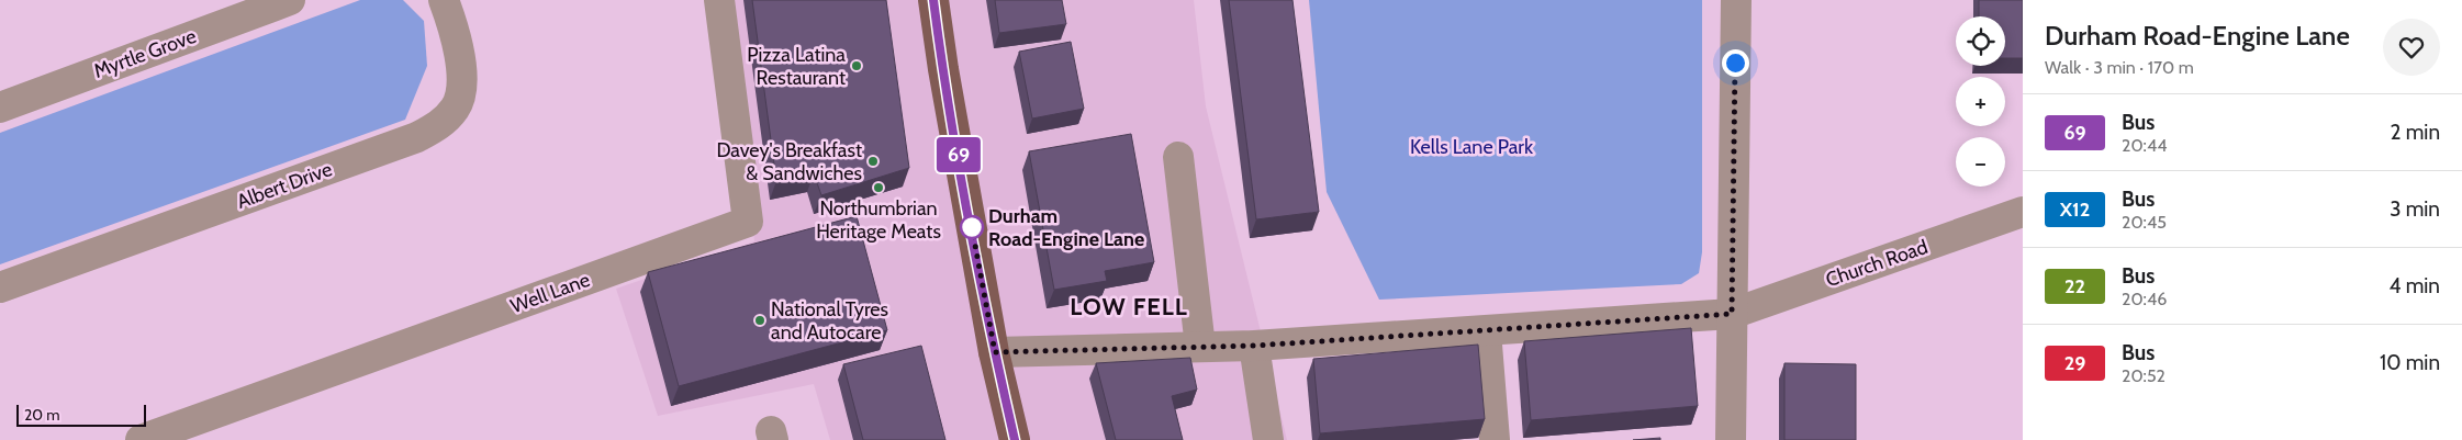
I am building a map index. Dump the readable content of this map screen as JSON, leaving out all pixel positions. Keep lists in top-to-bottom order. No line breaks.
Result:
{"streets":{"street":["Myrtle Grove","Albert Drive","Church Road","Well Lane"]},"districts":["LOW FELL"],"parks":["Kells Lane Park"],"places":["Pizza Latina Restaurant","Davey's Breakfast & Sandwiches","Northumbrian Heritage Meats","Durham Road-Engine Lane","National Tyres and Autocare"],"lines":["bus line 69"],"scale_bar":"20 m","page":{"on_map":"69","heading":["Durham Road-Engine Lane","Walk · 3 min · 170 m"],"map_buttons":["+","−"],"list":[{"mark":"69","name":"Bus","note":"20:44","value":"2 min"},{"mark":"X12","name":"Bus","note":"20:45","value":"3 min"},{"mark":"22","name":"Bus","note":"20:46","value":"4 min"},{"mark":"29","name":"Bus","note":"20:52","value":"10 min"}],"scale":"20 m"}}
